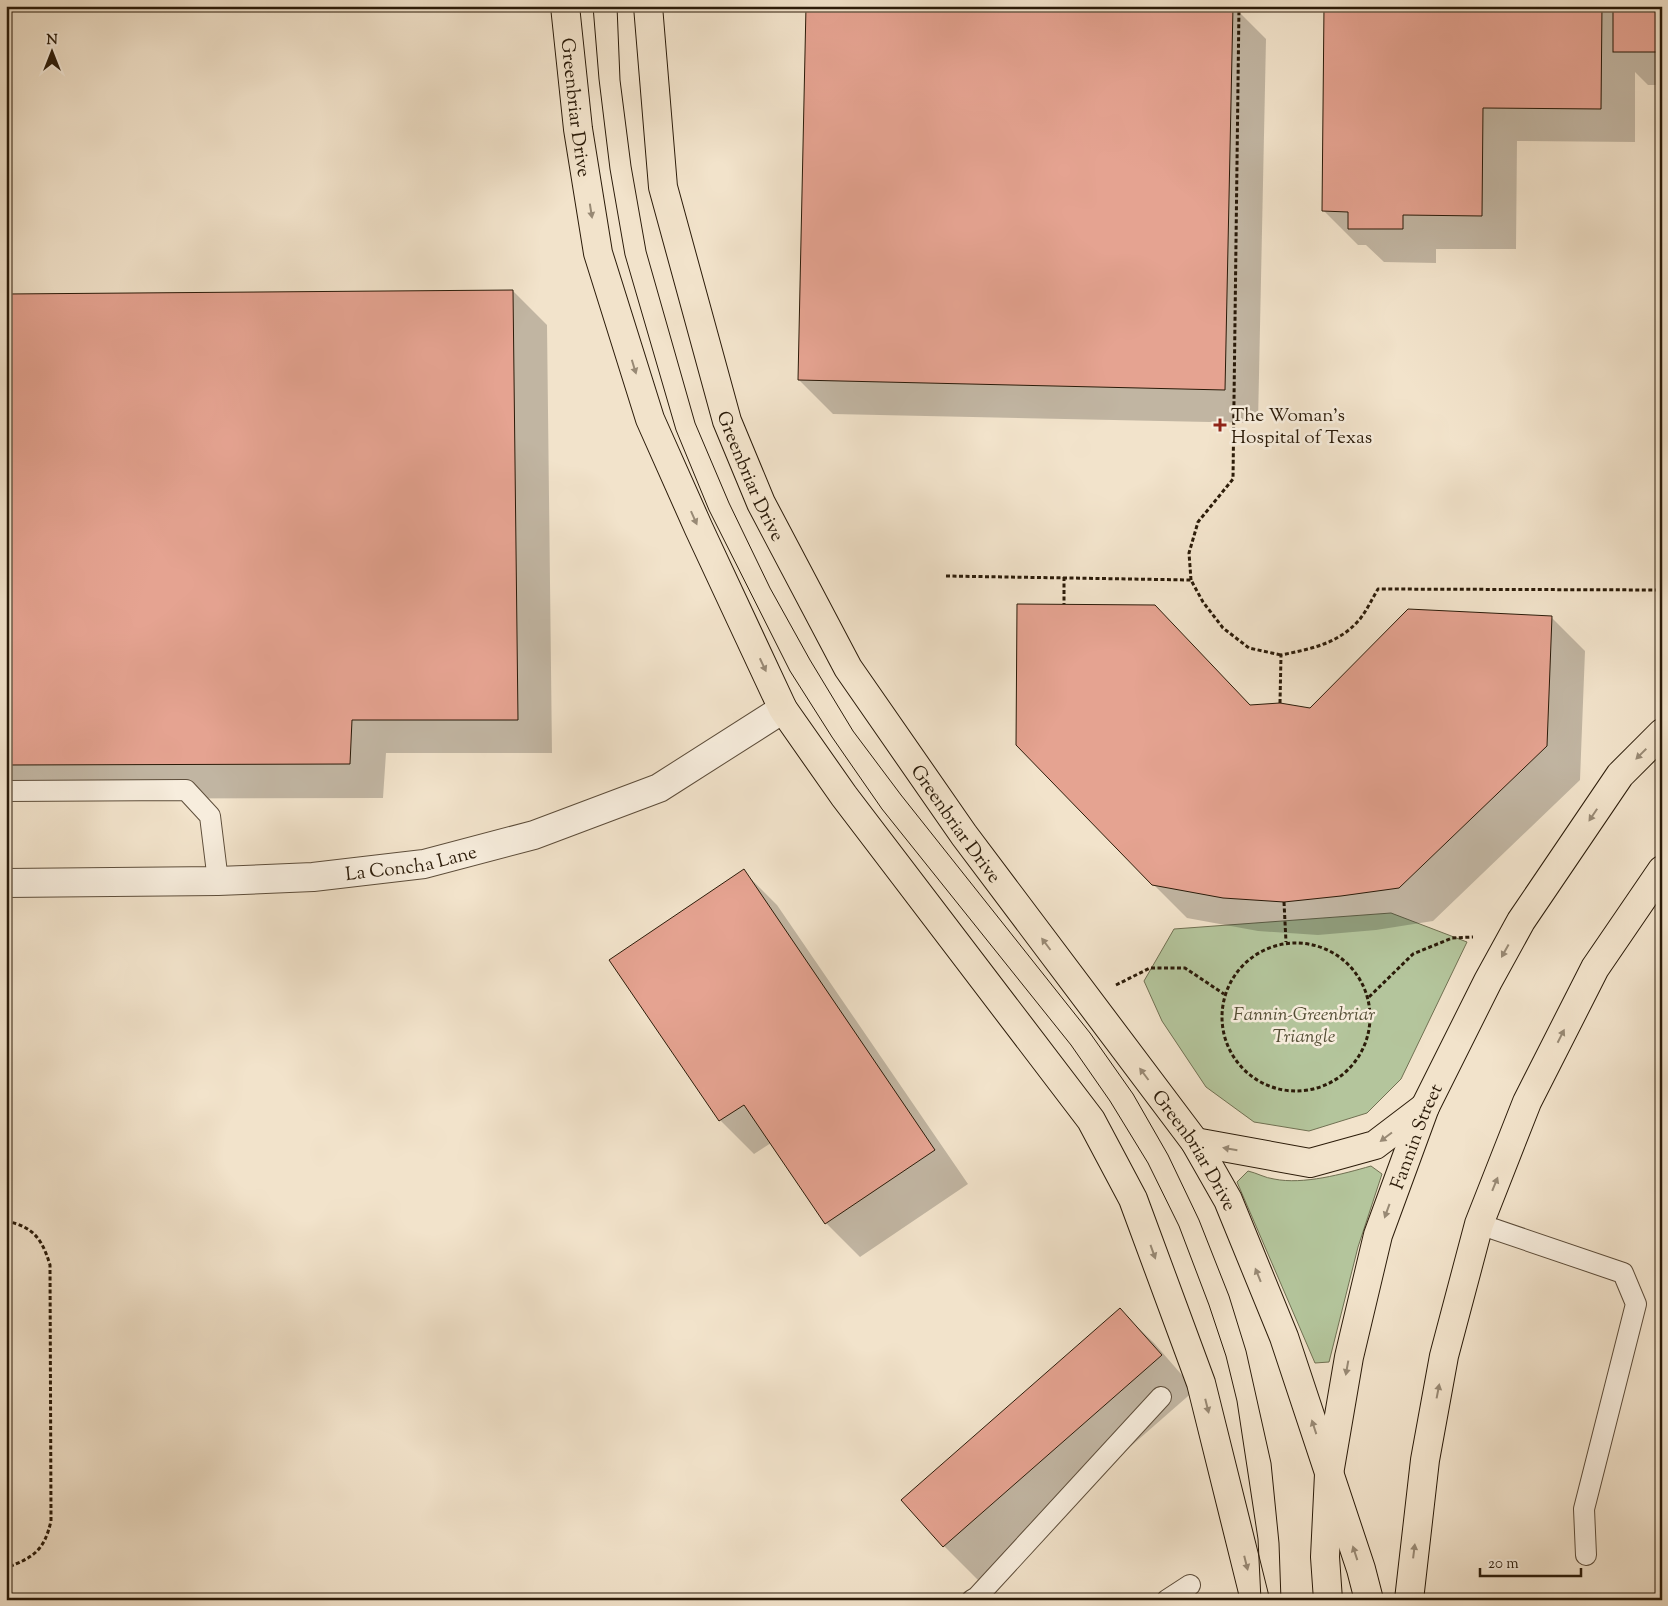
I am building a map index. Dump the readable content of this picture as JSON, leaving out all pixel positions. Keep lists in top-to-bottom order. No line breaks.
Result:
{"streets":{"main road":["Greenbriar Drive","Fannin Street"],"street":["La Concha Lane"]},"crossings":[["Greenbriar Drive","La Concha Lane"],["Greenbriar Drive","Fannin Street"]],"parks":["Fannin-Greenbriar Triangle"],"places":{"health":["The Woman's Hospital of Texas"]},"scale_bar":"20 m","north":"top"}
